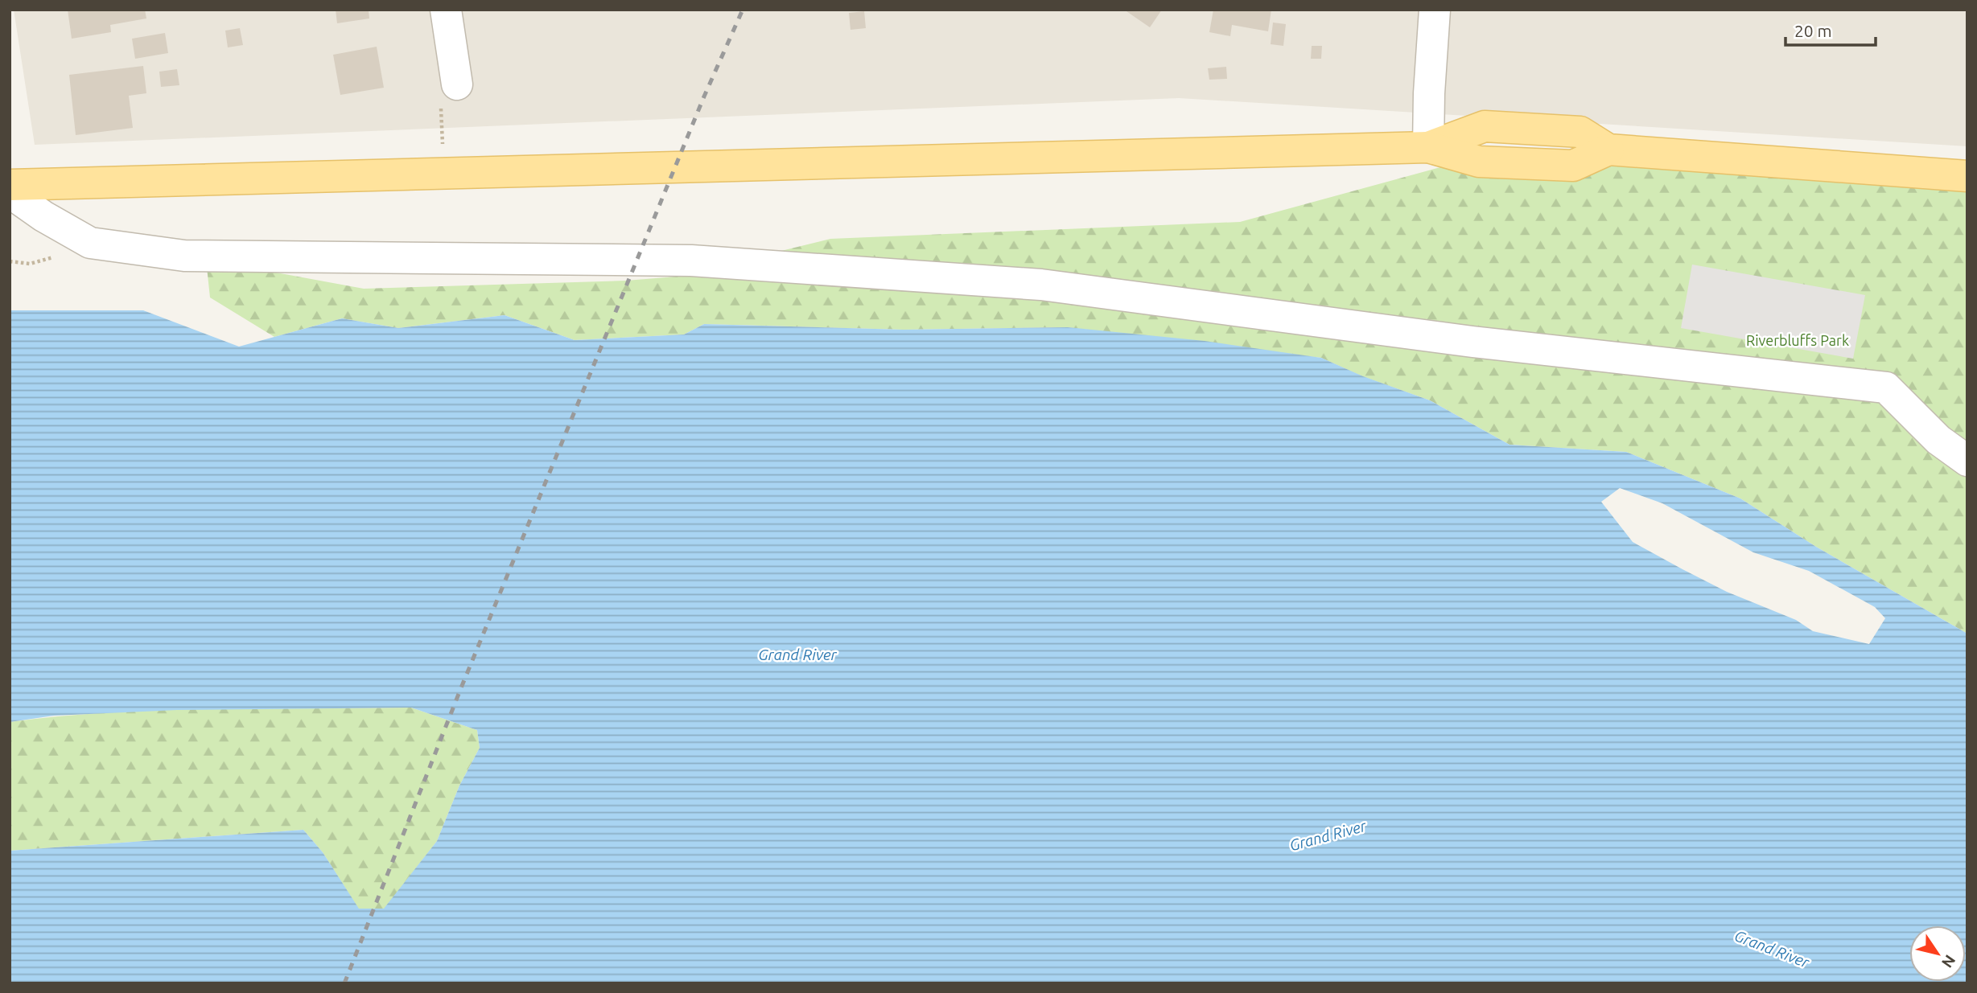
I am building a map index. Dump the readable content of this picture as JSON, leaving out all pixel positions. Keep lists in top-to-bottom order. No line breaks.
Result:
{"water":["Grand River"],"parks":["Riverbluffs Park"],"scale_bar":"20 m","north":"bottom right"}
